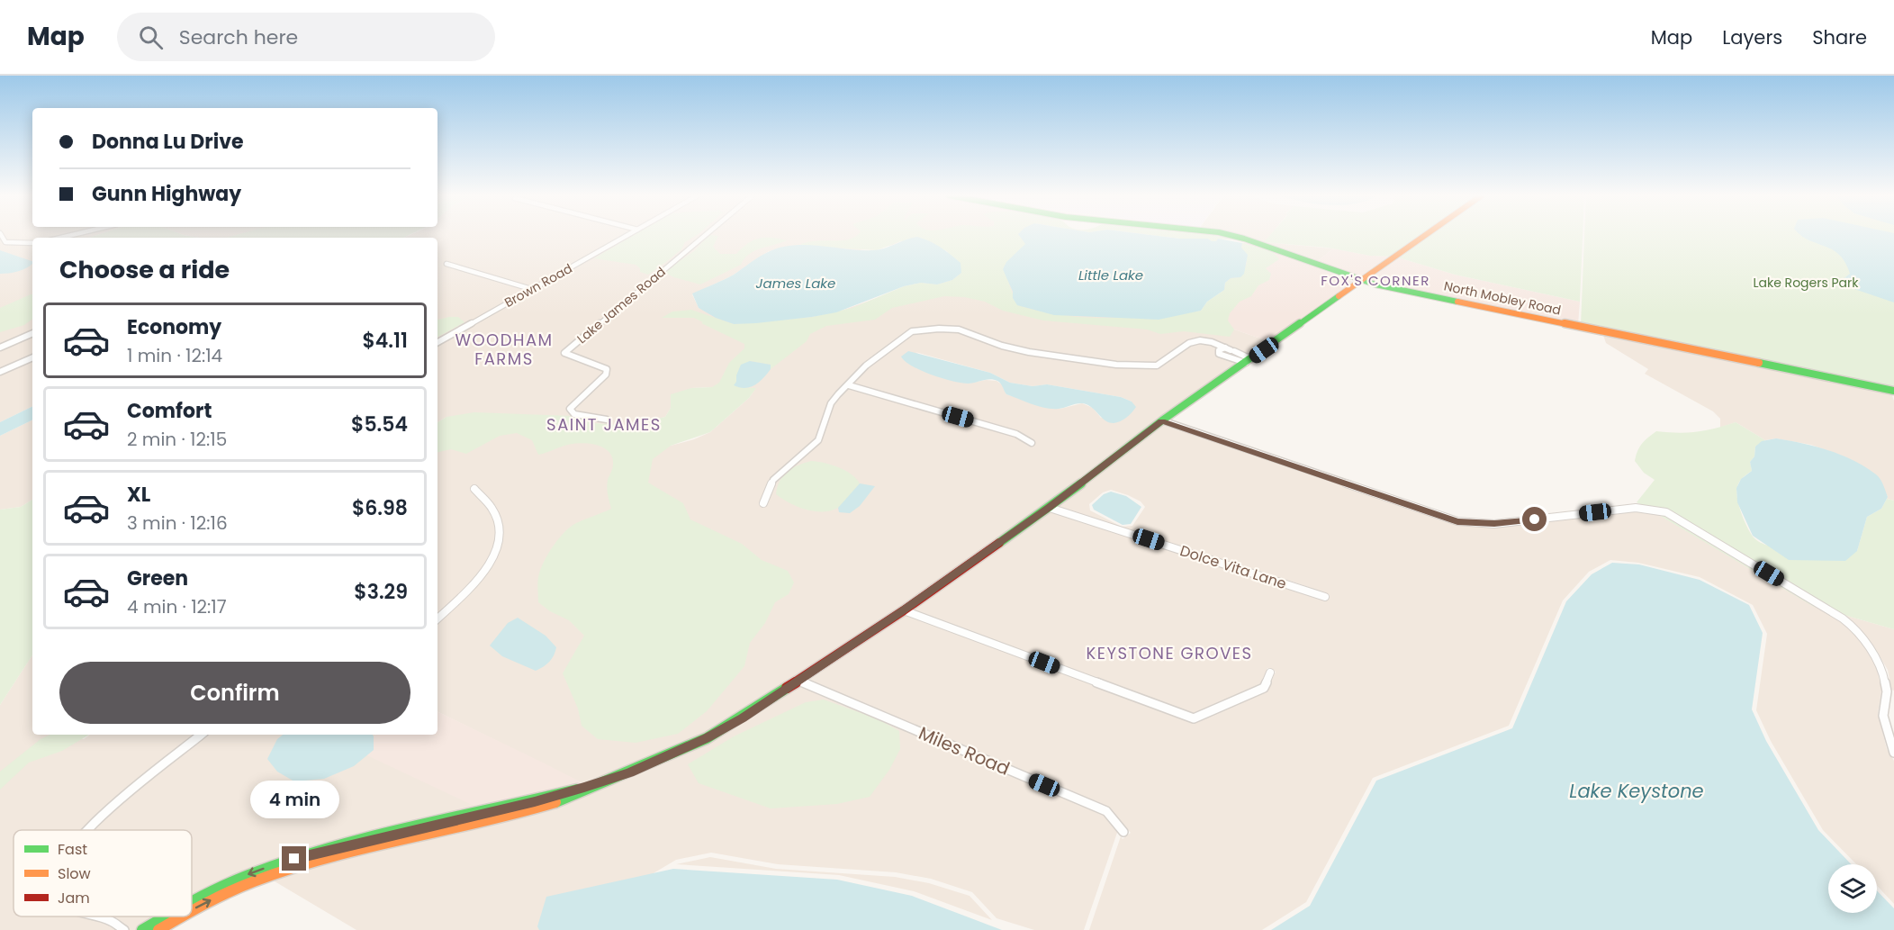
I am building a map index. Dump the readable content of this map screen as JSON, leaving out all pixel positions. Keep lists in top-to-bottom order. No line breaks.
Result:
{"streets":{"main road":["North Mobley Road"],"street":["Brown Road","Lake James Road","Dolce Vita Lane","Miles Road"]},"districts":["FOX'S CORNER","WOODHAM FARMS","SAINT JAMES","KEYSTONE GROVES"],"water":["Little Lake","James Lake","Lake Keystone"],"parks":["Lake Rogers Park"],"legend":["Fast","Slow","Jam"],"page":{"header":"Map","search":"Search here","nav":["Map","Layers","Share"],"banner":["Donna Lu Drive","Gunn Highway"],"heading":"Choose a ride","list":[{"name":"Economy","note":"1 min · 12:14","value":"$4.11"},{"name":"Comfort","note":"2 min · 12:15","value":"$5.54"},{"name":"XL","note":"3 min · 12:16","value":"$6.98"},{"name":"Green","note":"4 min · 12:17","value":"$3.29"}],"buttons":"Confirm","bubble":"4 min"}}
